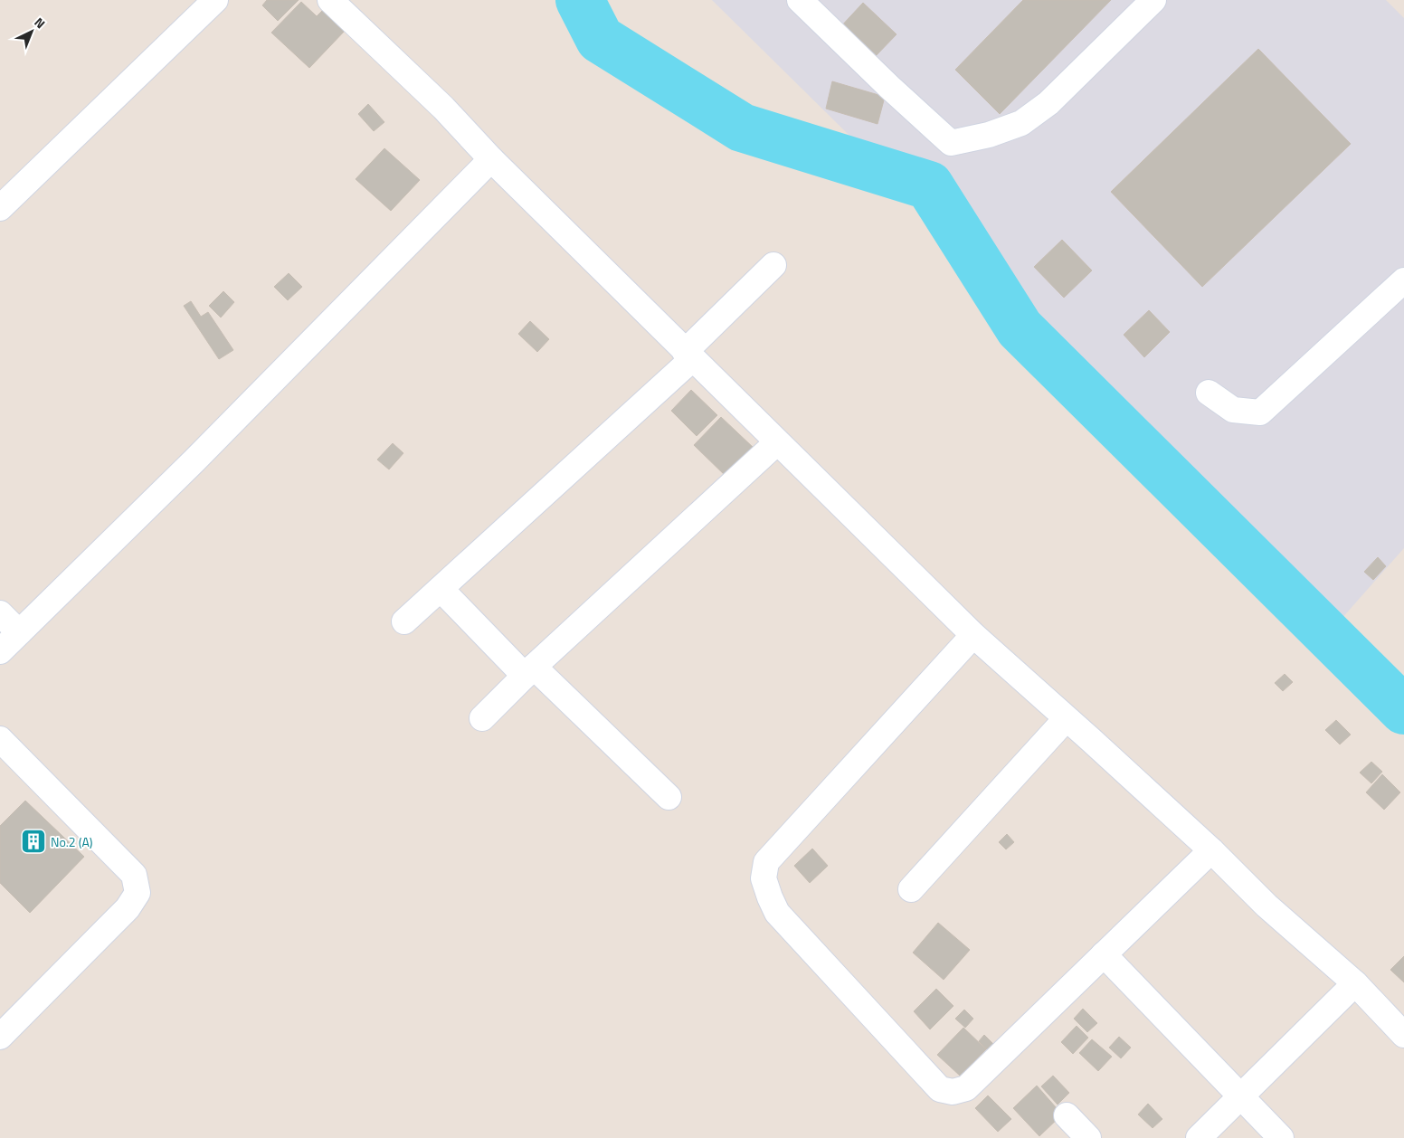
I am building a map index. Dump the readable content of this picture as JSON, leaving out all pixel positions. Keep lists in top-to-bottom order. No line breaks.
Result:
{"places":{"building":["No.2 (A)"]},"north":"top right"}
